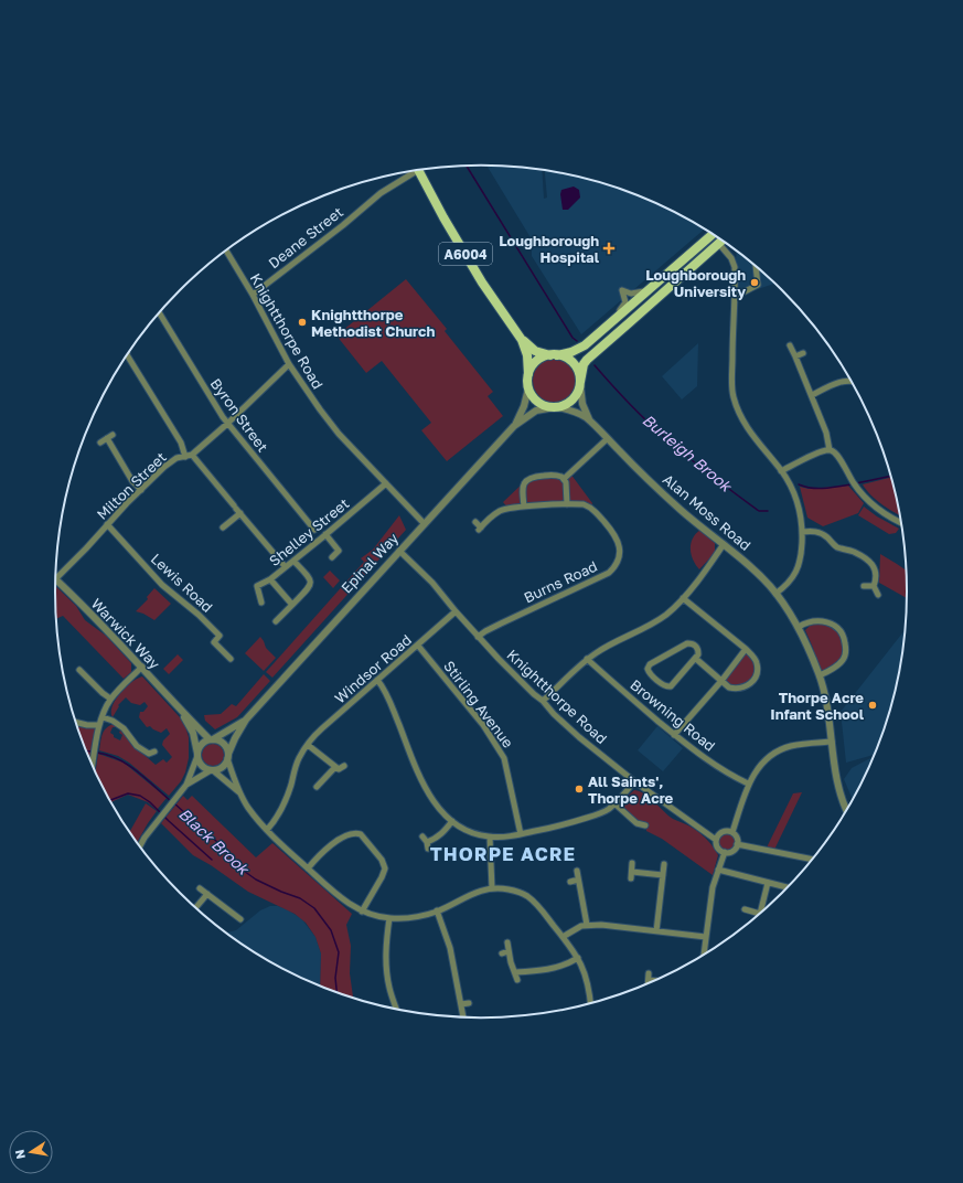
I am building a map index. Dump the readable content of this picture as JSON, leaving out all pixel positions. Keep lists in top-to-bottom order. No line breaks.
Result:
{"streets":{"main road":["A6004"],"street":["Deane Street","Knightthorpe Road","Byron Street","Milton Street","Alan Moss Road","Shelley Street","Epinal Way","Burns Road","Lewis Road","Warwick Way","Windsor Road","Stirling Avenue","Browning Road"]},"crossings":[["Deane Street","Knightthorpe Road"],["A6004","Alan Moss Road"],["A6004","Epinal Way"],["Knightthorpe Road","Milton Street"],["Knightthorpe Road","Shelley Street"],["Knightthorpe Road","Epinal Way"],["Knightthorpe Road","Burns Road"],["Knightthorpe Road","Windsor Road"],["Byron Street","Milton Street"],["Milton Street","Lewis Road"],["Milton Street","Warwick Way"],["Alan Moss Road","Epinal Way"],["Epinal Way","Warwick Way"],["Windsor Road","Stirling Avenue"]],"districts":["THORPE ACRE"],"water":["Burleigh Brook","Black Brook"],"places":{"health":["Loughborough Hospital"],"other":["Loughborough University","Knightthorpe Methodist Church","Thorpe Acre Infant School","All Saints', Thorpe Acre"]},"north":"left"}
